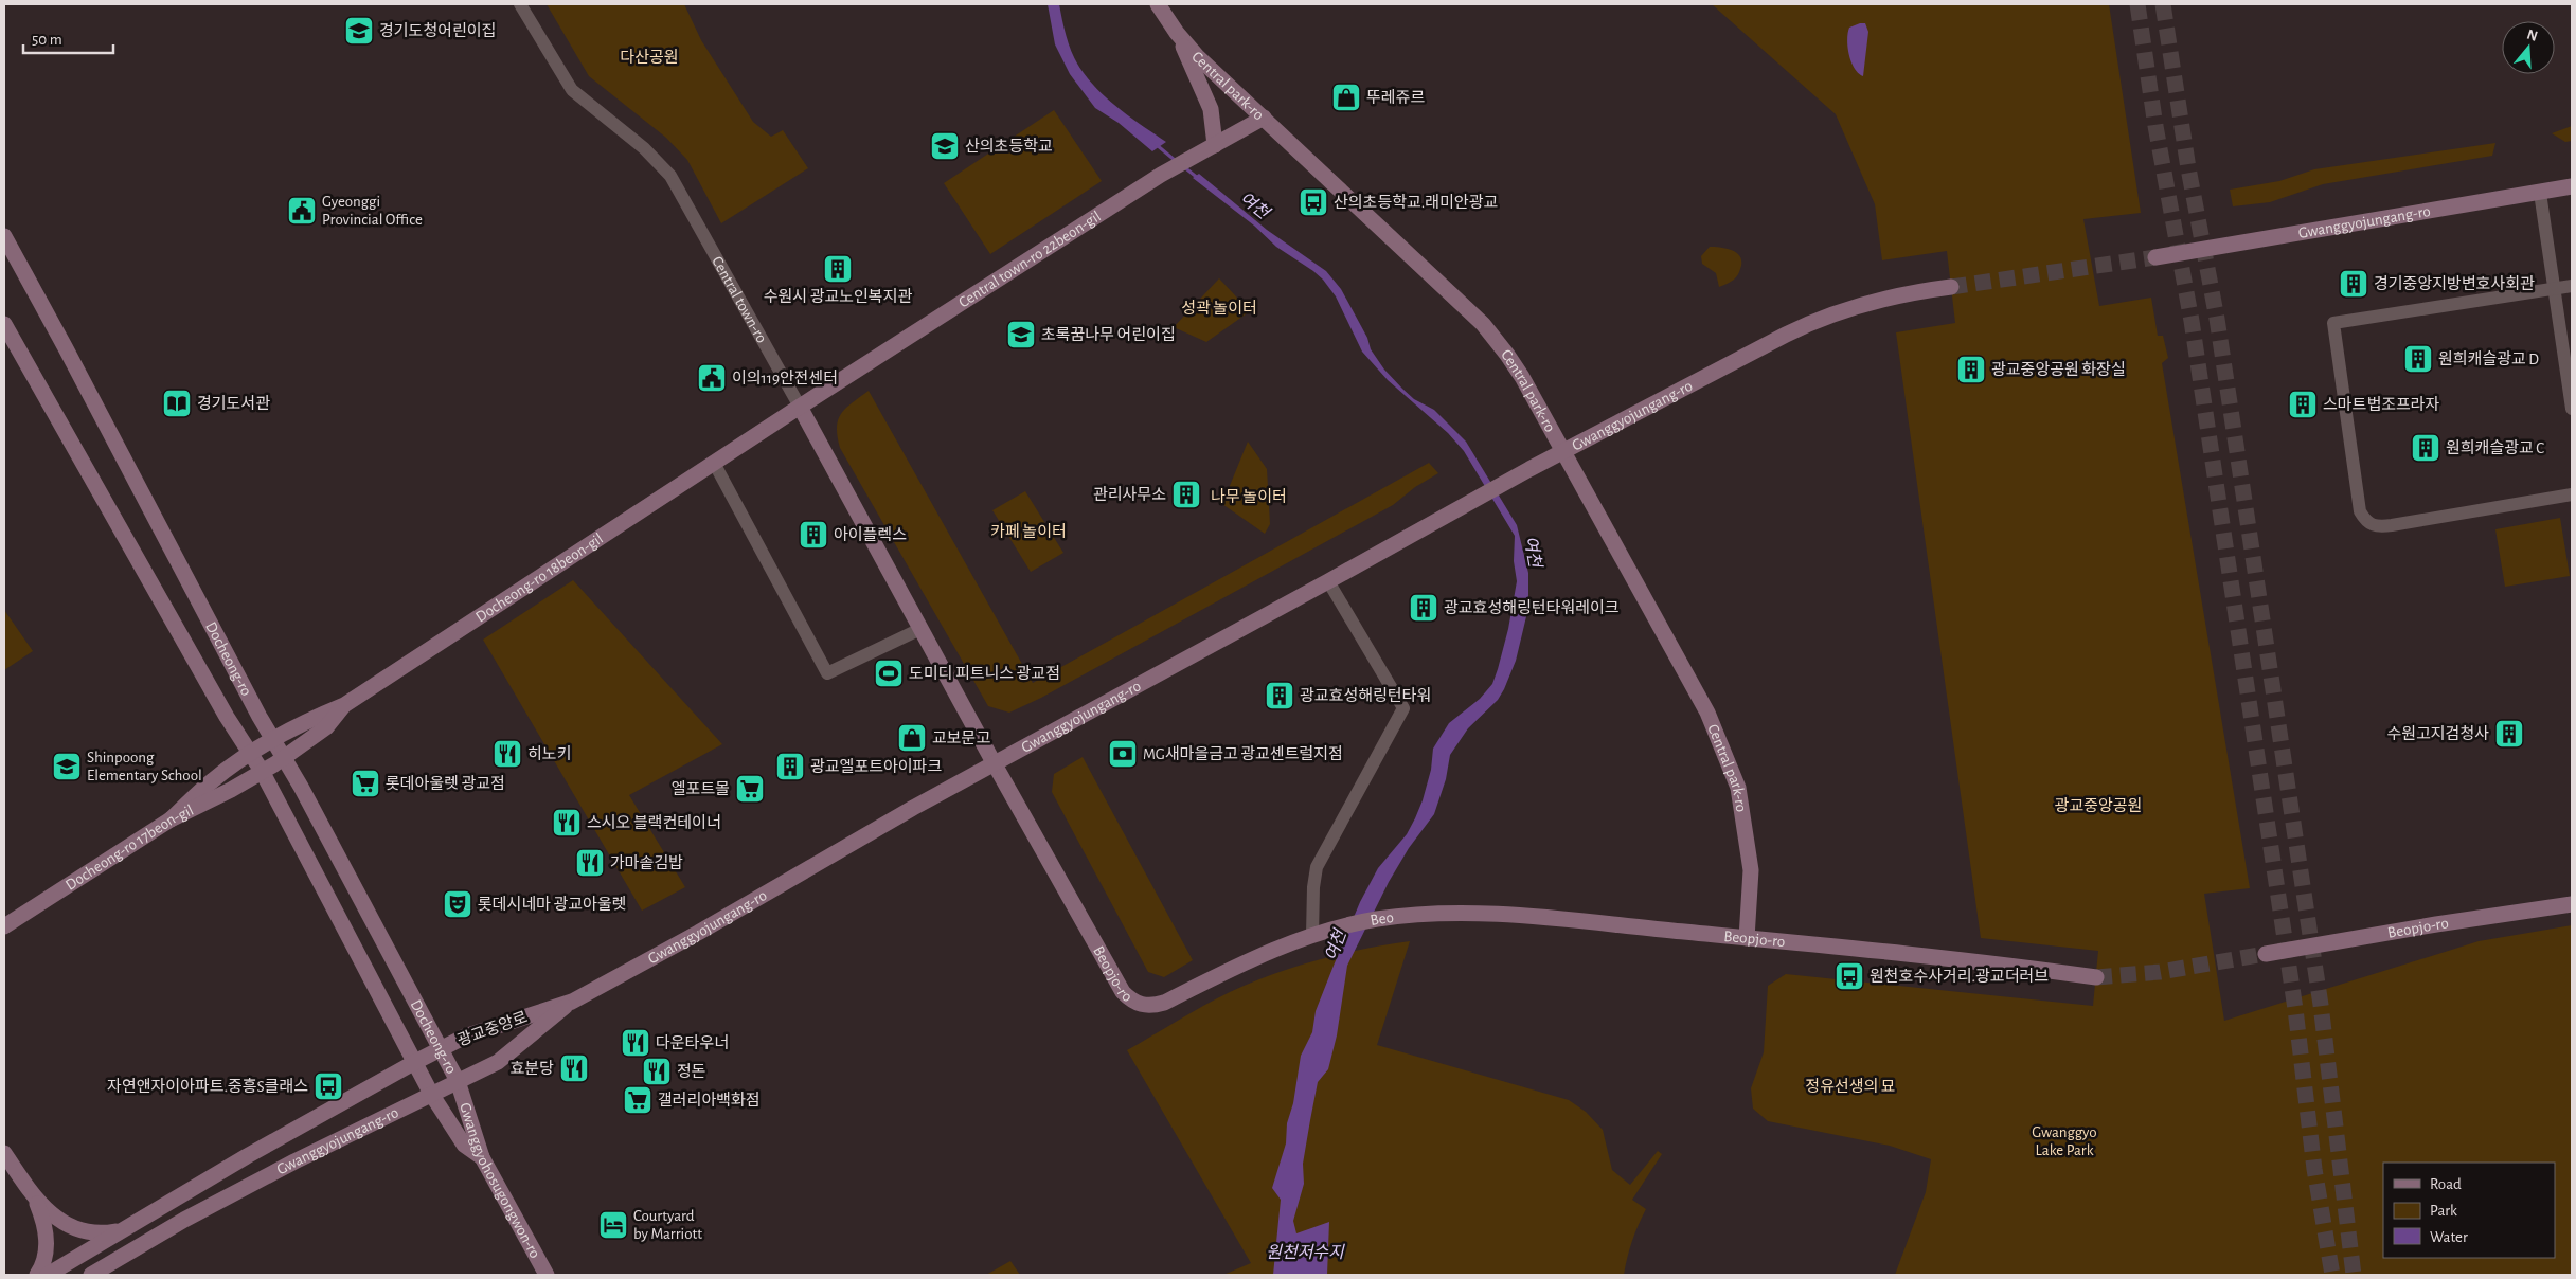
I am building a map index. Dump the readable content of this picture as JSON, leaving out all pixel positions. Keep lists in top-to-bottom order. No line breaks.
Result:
{"streets":{"street":["Central park-ro","Gwanggyojungang-ro","Central town-ro 22beon-gil","Central town-ro","Docheong-ro 18beon-gil","Docheong-ro","Docheong-ro 17beon-gil","Beo","Beopjo-ro","광교중앙로","Gwanggyohosugongwon-ro"]},"crossings":[["Central park-ro","Gwanggyojungang-ro"],["Central park-ro","Central town-ro 22beon-gil"],["Central park-ro","Beopjo-ro"],["Gwanggyojungang-ro","Central town-ro"],["Gwanggyojungang-ro","Docheong-ro"],["Gwanggyojungang-ro","Beopjo-ro"],["Gwanggyojungang-ro","광교중앙로"],["Gwanggyojungang-ro","Gwanggyohosugongwon-ro"],["Central town-ro 22beon-gil","Central town-ro"],["Central town-ro 22beon-gil","Docheong-ro 18beon-gil"],["Central town-ro","Docheong-ro 18beon-gil"],["Central town-ro","Beopjo-ro"],["Docheong-ro 18beon-gil","Docheong-ro"],["Docheong-ro 18beon-gil","Docheong-ro 17beon-gil"],["Docheong-ro","Docheong-ro 17beon-gil"],["Docheong-ro","광교중앙로"],["Docheong-ro","Gwanggyohosugongwon-ro"],["Beo","Beopjo-ro"]],"water":["여천","원천저수지"],"parks":["다산공원","성곽 놀이터","나무 놀이터","카페 놀이터","광교중앙공원","정유선생의 묘","Gwanggyo Lake Park"],"places":{"school or university":["경기도청어린이집","산의초등학교","초록꿈나무 어린이집","Shinpoong Elementary School"],"shop":["뚜레쥬르","교보문고"],"bus stop":["산의초등학교.래미안광교","원천호수사거리.광교더러브","자연앤자이아파트.중흥S클래스"],"public building":["Gyeonggi Provincial Office","이의119안전센터"],"building":["수원시 광교노인복지관","경기중앙지방변호사회관","원희캐슬광교 D","광교중앙공원 화장실","스마트법조프라자","원희캐슬광교 C","관리사무소","아이플렉스","광교효성해링턴타워레이크","광교효성해링턴타워","수원고지검청사","광교엘포트아이파크"],"library":["경기도서관"],"sports":["도미디 피트니스 광교점"],"restaurant":["히노키","스시오 블랙컨테이너","가마솥김밥","다운타우너","효분당","정돈"],"bank":["MG새마을금고 광교센트럴지점"],"supermarket":["롯데아울렛 광교점","엘포트몰","갤러리아백화점"],"theatre":["롯데시네마 광교아울렛"],"hotel":["Courtyard by Marriott"]},"legend":["Road","Park","Water"],"scale_bar":"50 m","north":"top"}
